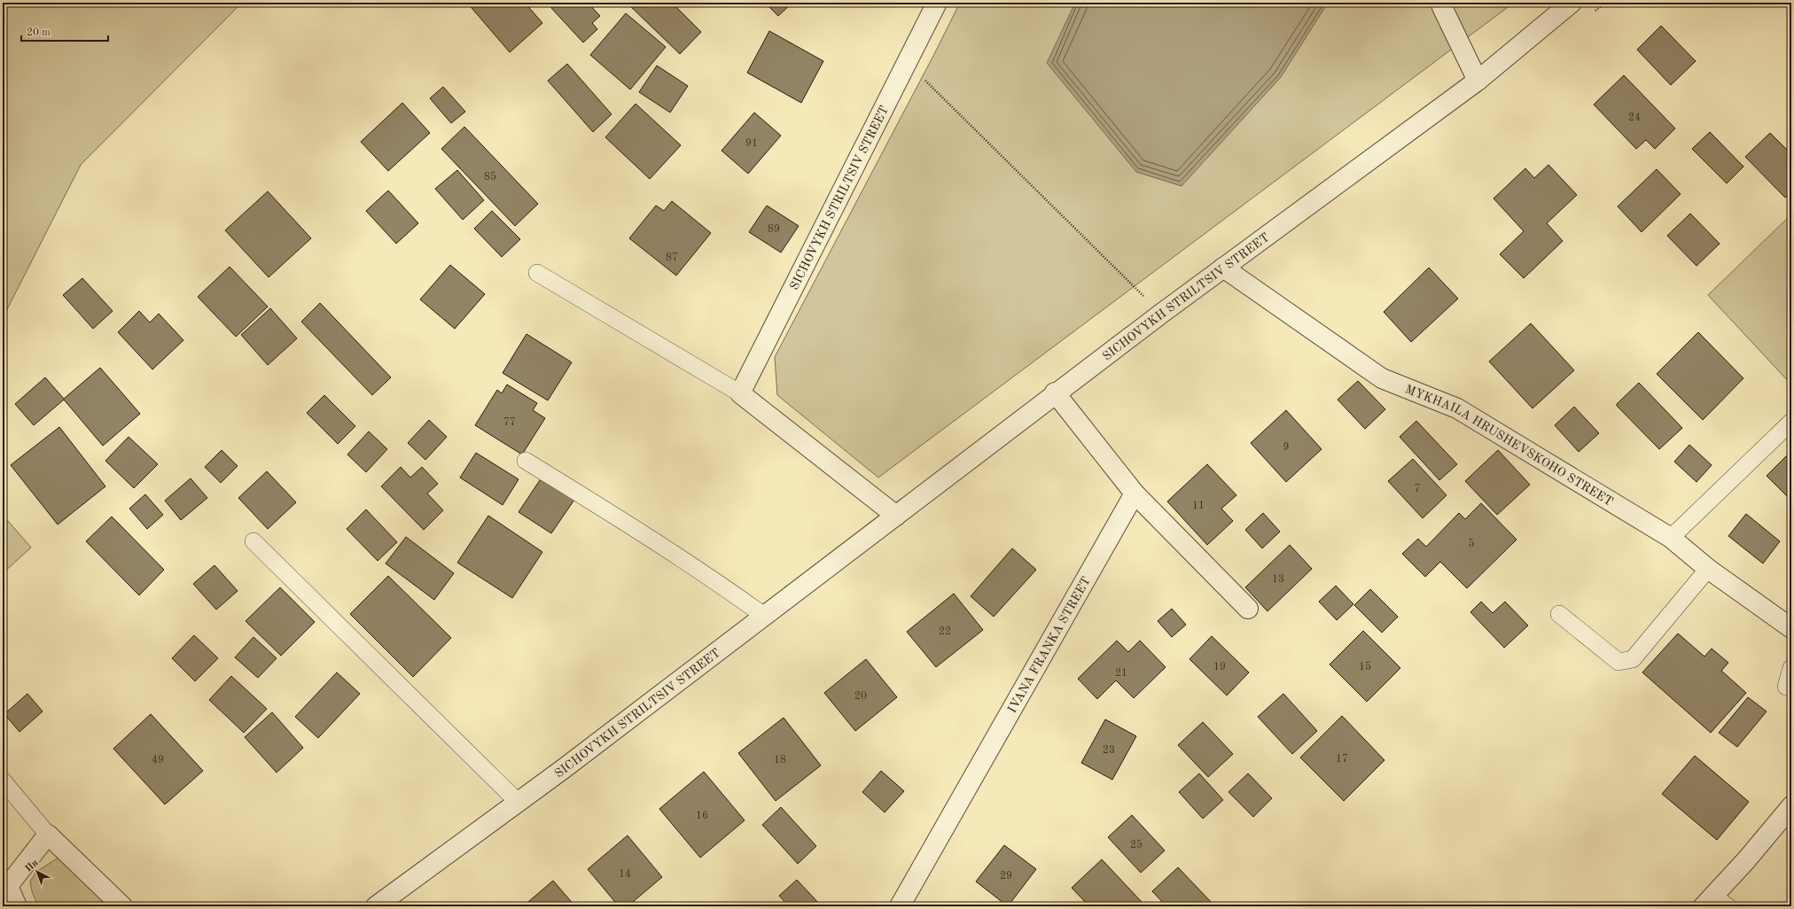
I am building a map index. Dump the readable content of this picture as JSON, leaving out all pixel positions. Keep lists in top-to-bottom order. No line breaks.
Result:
{"streets":{"street":["SICHOVYKH STRILTSIV STREET","MYKHAILA HRUSHEVSKOHO STREET","IVANA FRANKA STREET"]},"crossings":[["SICHOVYKH STRILTSIV STREET","MYKHAILA HRUSHEVSKOHO STREET"]],"house_numbers":["24","91","85","89","87","77","9","7","11","5","13","22","19","15","21","20","23","17","49","18","16","25","14","29"],"scale_bar":"20 m","north":"top left"}
